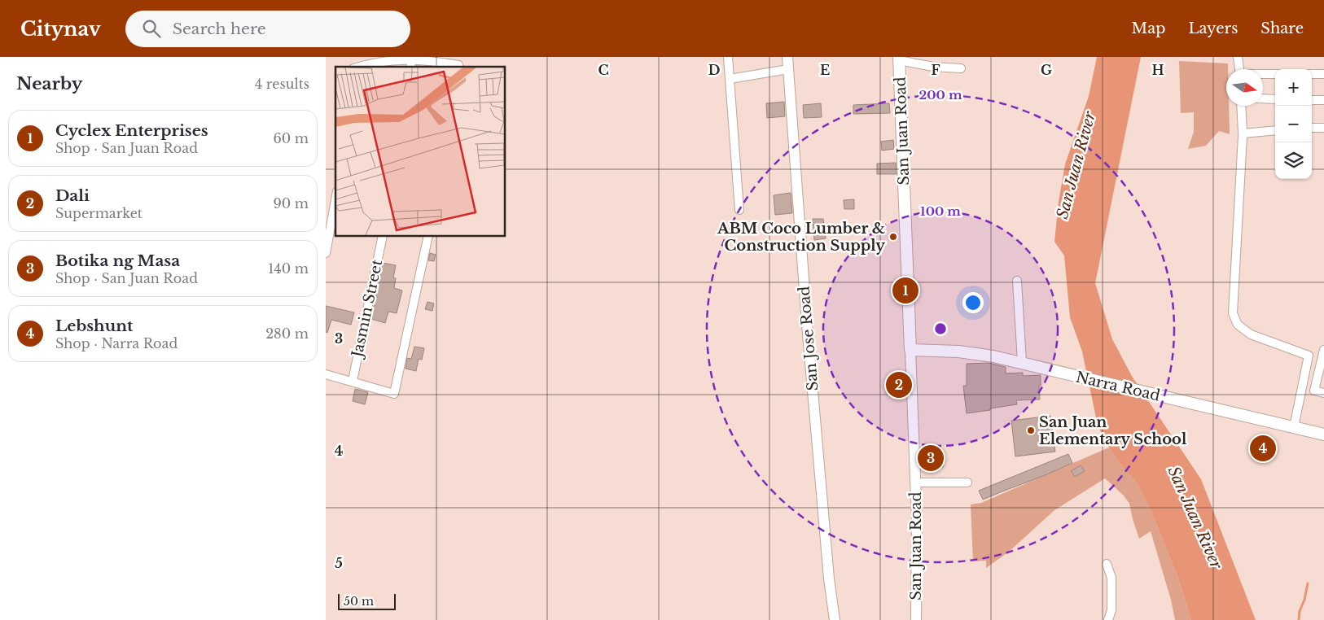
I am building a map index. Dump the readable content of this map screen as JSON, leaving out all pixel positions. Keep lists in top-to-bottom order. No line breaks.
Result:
{"streets":{"main road":["San Juan Road","Narra Road"],"street":["Jasmin Street","San Jose Road"]},"crossings":[["San Juan Road","Narra Road"]],"water":["San Juan River"],"places":["ABM Coco Lumber & Construction Supply","San Juan Elementary School"],"scale_bar":"50 m","north":"right","page":{"header":"Citynav","search":"Search here","nav":["Map","Layers","Share"],"heading":["Nearby","4 results"],"map_buttons":["+","−"],"list":[{"mark":"1","name":"Cyclex Enterprises","note":"Shop · San Juan Road","value":"60 m"},{"mark":"2","name":"Dali","note":"Supermarket","value":"90 m"},{"mark":"3","name":"Botika ng Masa","note":"Shop · San Juan Road","value":"140 m"},{"mark":"4","name":"Lebshunt","note":"Shop · Narra Road","value":"280 m"}],"pins":["1","2","4","3"],"scale":"50 m"},"grid":{"columns":["C","D","E","F","G","H"],"rows":["3","4","5"]},"rings":["200 m","100 m"]}
